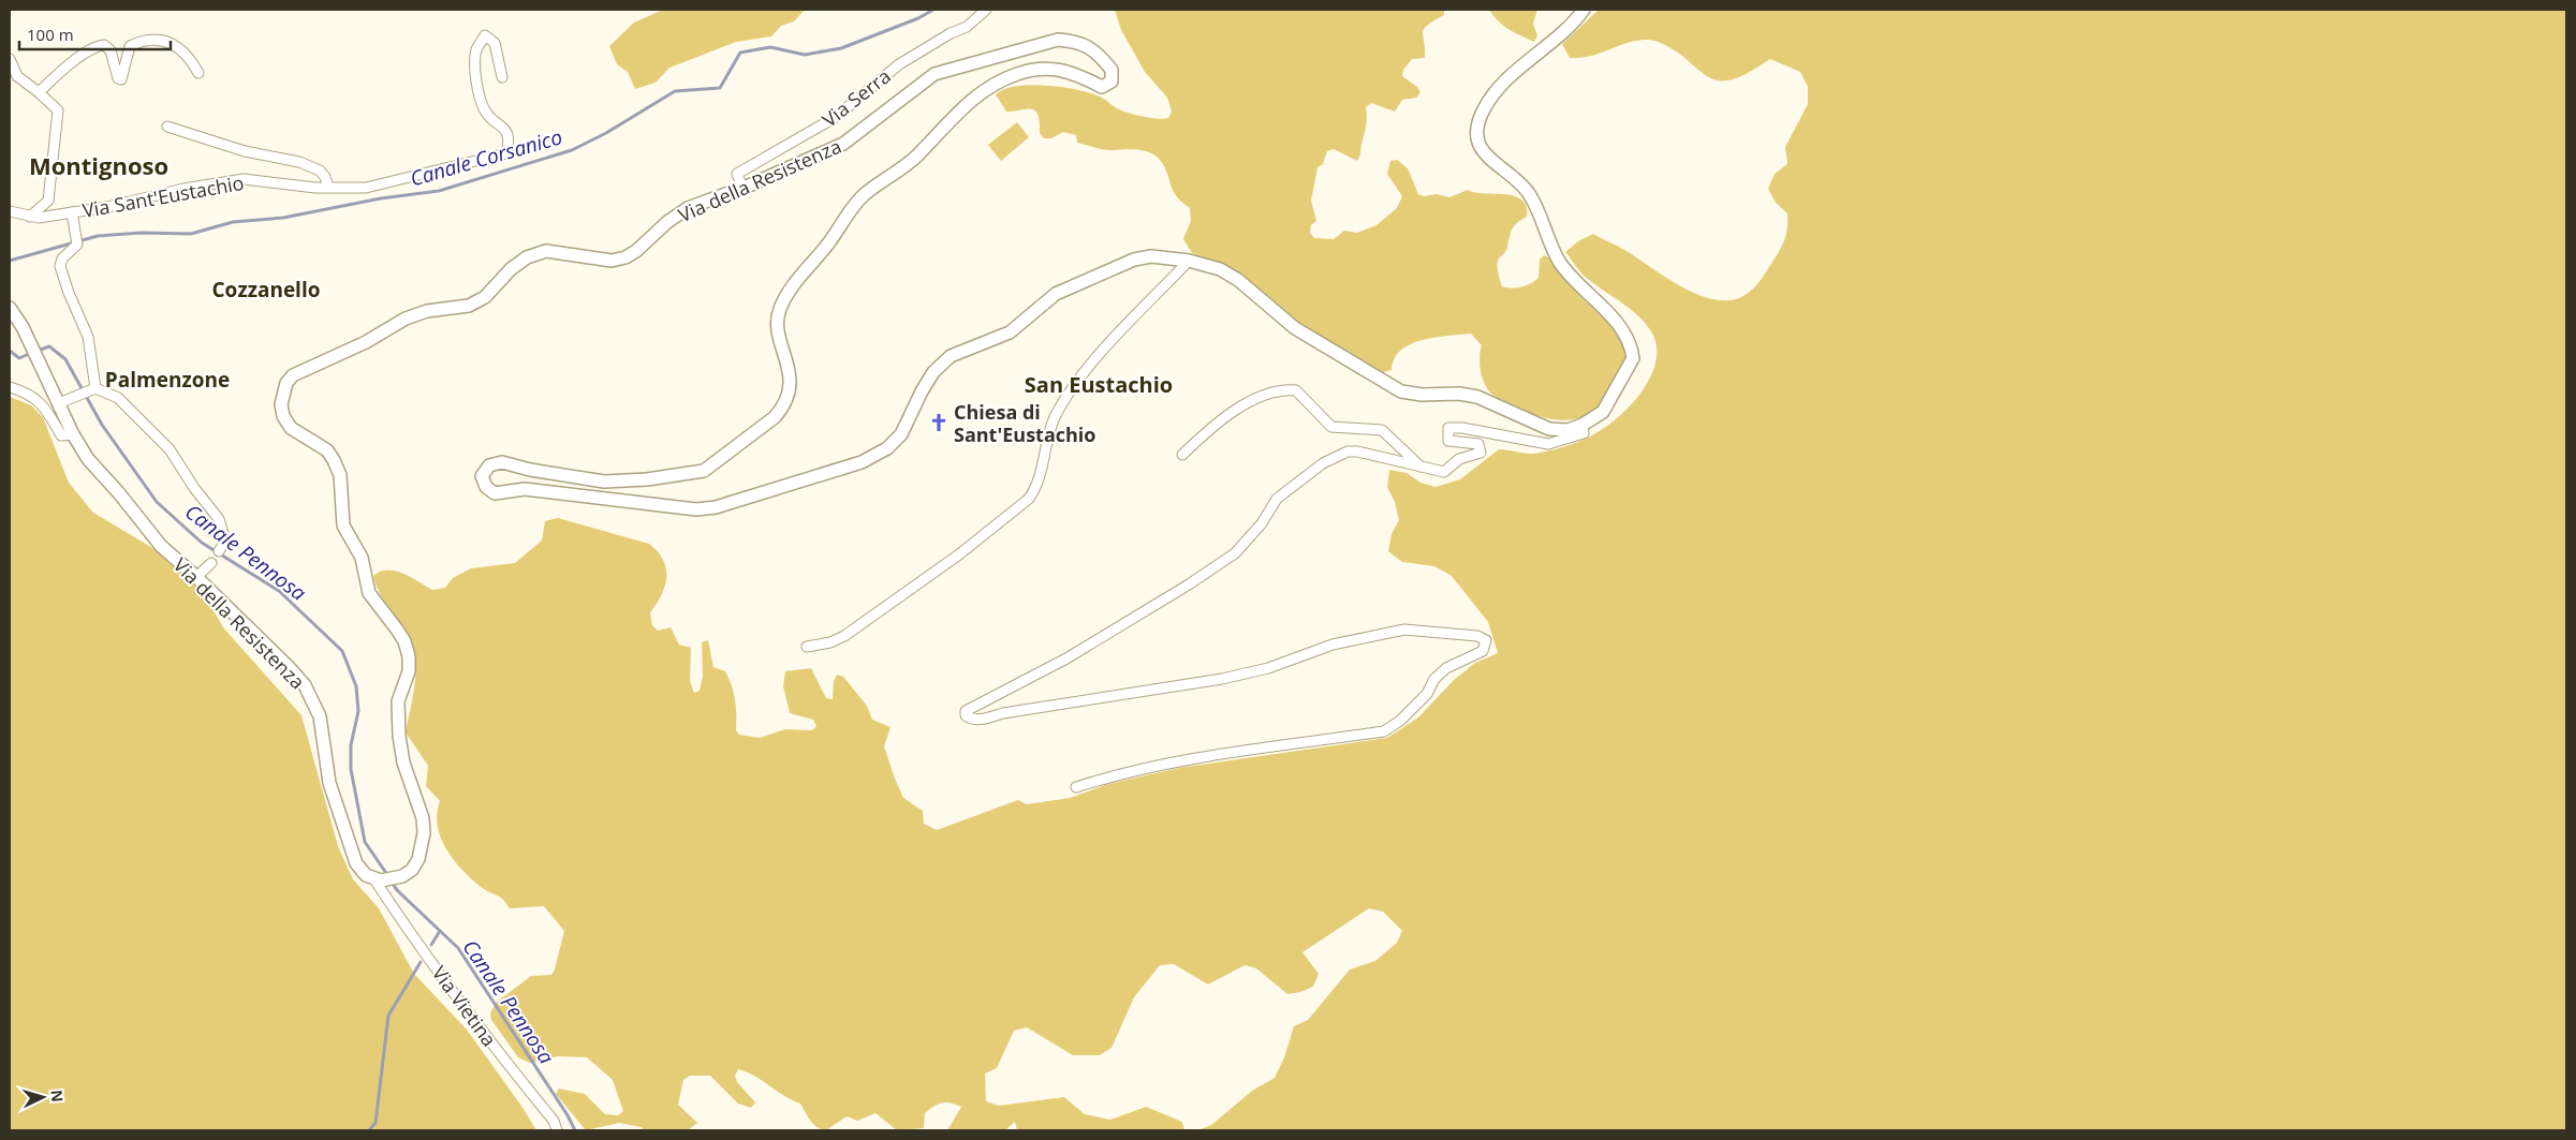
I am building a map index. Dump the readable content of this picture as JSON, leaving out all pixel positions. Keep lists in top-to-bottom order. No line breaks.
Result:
{"streets":{"street":["Via Serra","Via della Resistenza","Via Sant'Eustachio","Via Vietina"]},"crossings":[["Via Serra","Via della Resistenza"],["Via della Resistenza","Via Vietina"]],"districts":["Montignoso","Cozzanello","Palmenzone","San Eustachio"],"water":["Canale Corsanico","Canale Pennosa"],"places":{"church":["Chiesa di Sant'Eustachio"]},"scale_bar":"100 m","north":"right"}
